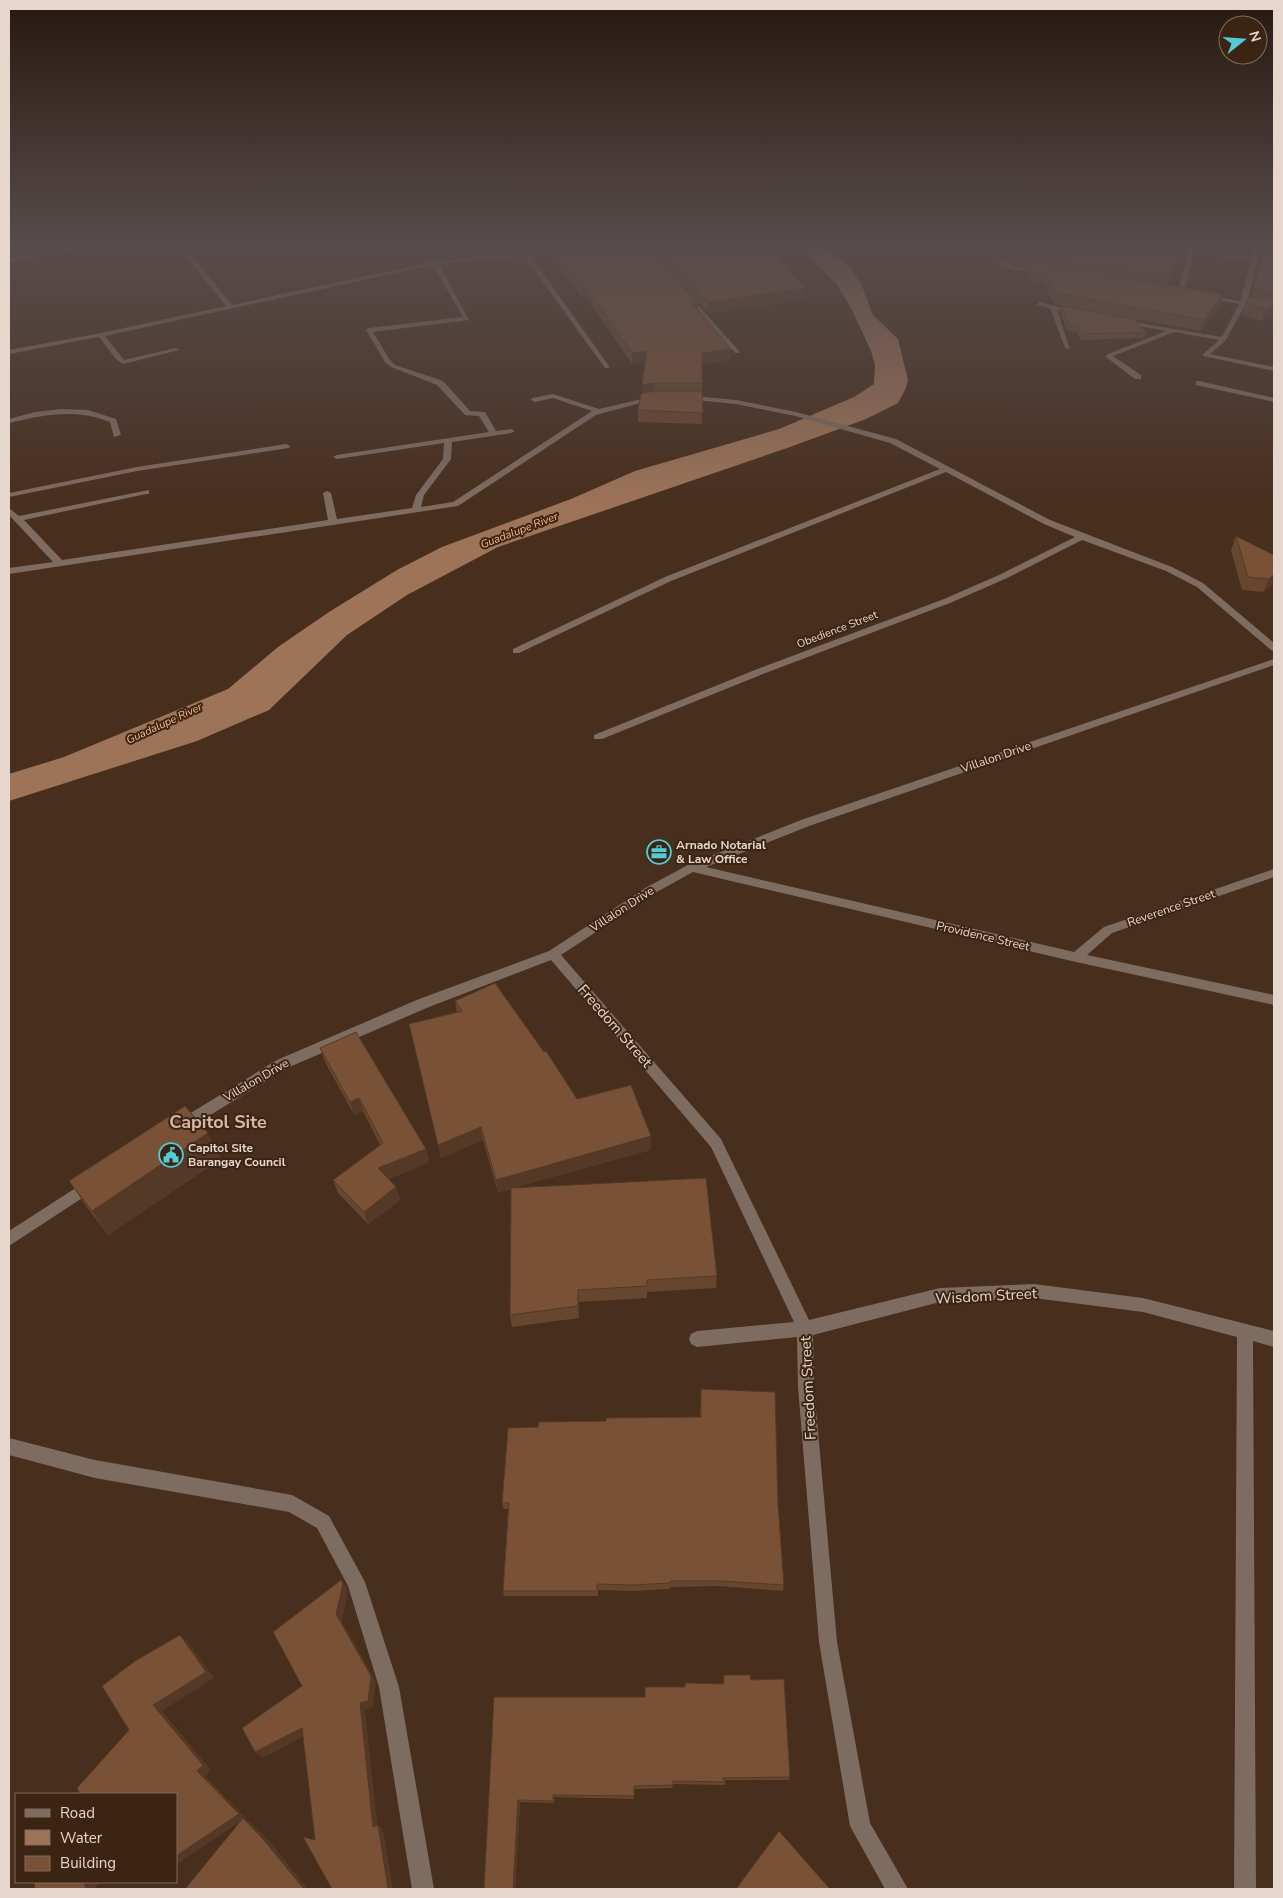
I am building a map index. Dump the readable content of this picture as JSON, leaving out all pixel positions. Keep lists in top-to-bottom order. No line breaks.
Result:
{"streets":{"street":["Obedience Street","Villalon Drive","Reverence Street","Providence Street","Freedom Street","Wisdom Street"]},"crossings":[["Villalon Drive","Providence Street"],["Villalon Drive","Freedom Street"],["Reverence Street","Providence Street"],["Freedom Street","Wisdom Street"]],"districts":["Capitol Site"],"water":["Guadalupe River"],"places":{"office":["Arnado Notarial & Law Office"],"public building":["Capitol Site Barangay Council"]},"legend":["Road","Water","Building"],"north":"right"}
